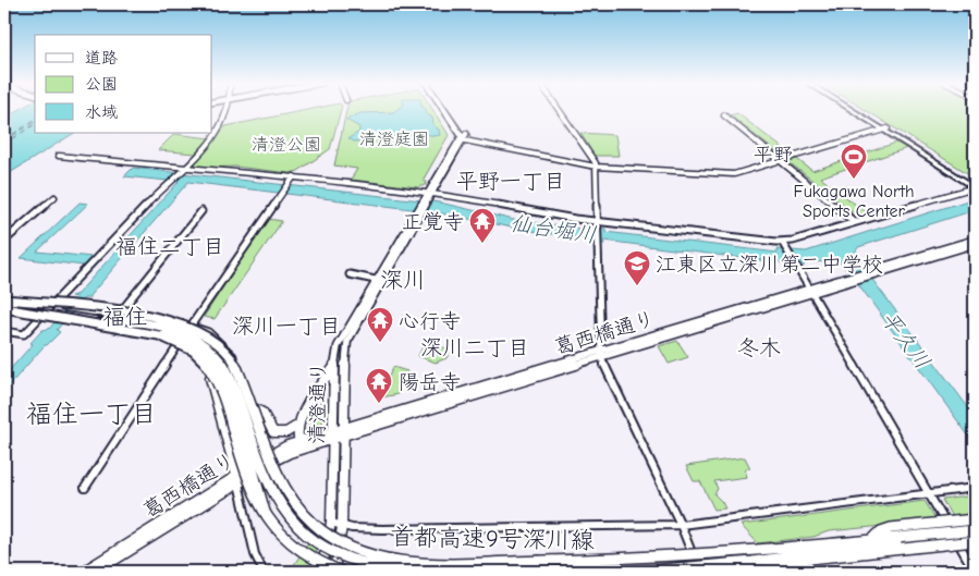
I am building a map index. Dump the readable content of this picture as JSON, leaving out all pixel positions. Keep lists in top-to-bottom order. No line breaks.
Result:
{"streets":{"highway":["首都高速9号深川線"],"main road":["葛西橋通り","清澄通り"]},"crossings":[["葛西橋通り","清澄通り"]],"districts":["平野","平野一丁目","福住二丁目","深川","福住","深川一丁目","深川二丁目","冬木","福住一丁目"],"water":["仙台堀川","平久川"],"parks":["清澄庭園","清澄公園"],"places":{"sports":["Fukagawa North Sports Center"],"temple":["正覚寺","心行寺","陽岳寺"],"school or university":["江東区立深川第二中学校"]},"legend":["道路","公園","水域"]}
